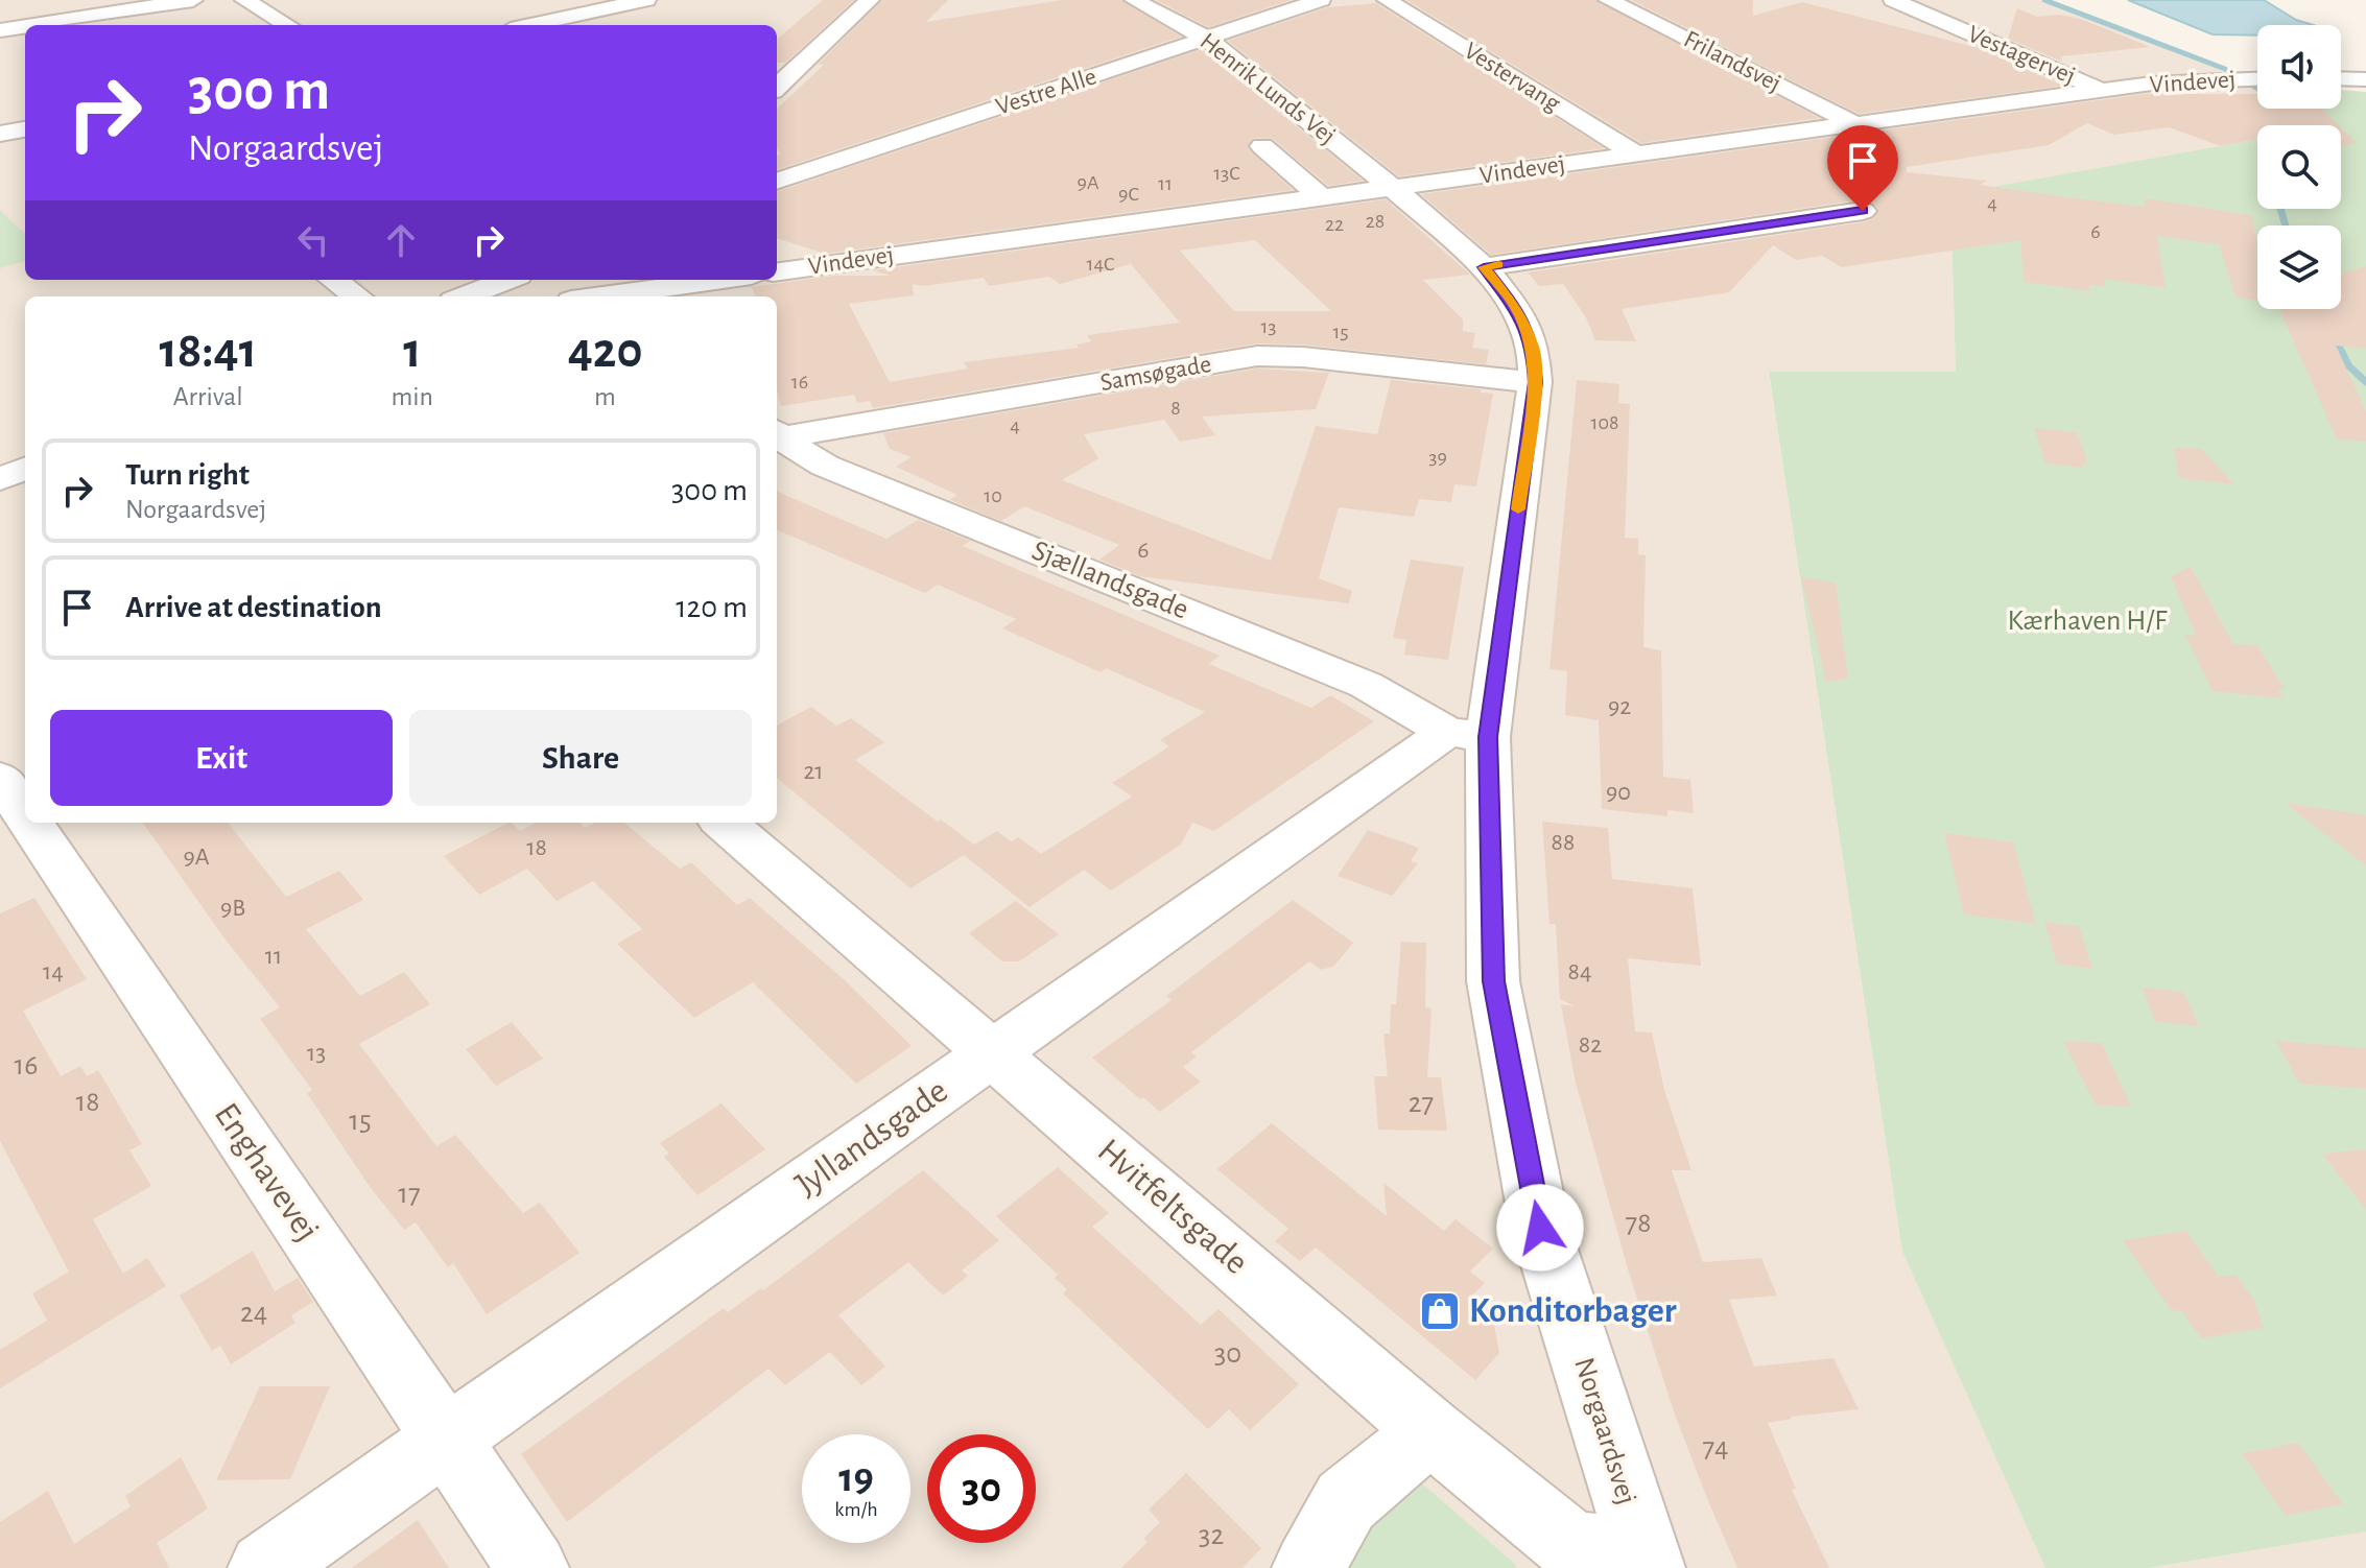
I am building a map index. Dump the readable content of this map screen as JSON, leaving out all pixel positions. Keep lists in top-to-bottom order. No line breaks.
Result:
{"streets":{"street":["Vestagervej","Frilandsvej","Vestervang","Vindevej","Henrik Lunds Vej","Vestre Alle","Samsøgade","Sjællandsgade","Jyllandsgade","Enghavevej","Hvitfeltsgade","Norgaardsvej"]},"crossings":[["Vestagervej","Vindevej"],["Frilandsvej","Vindevej"],["Vestervang","Vindevej"],["Vindevej","Henrik Lunds Vej"],["Vindevej","Norgaardsvej"],["Henrik Lunds Vej","Vestre Alle"],["Henrik Lunds Vej","Norgaardsvej"],["Samsøgade","Norgaardsvej"],["Sjællandsgade","Jyllandsgade"],["Sjællandsgade","Norgaardsvej"],["Jyllandsgade","Enghavevej"],["Jyllandsgade","Hvitfeltsgade"],["Jyllandsgade","Norgaardsvej"],["Hvitfeltsgade","Norgaardsvej"]],"parks":["Kærhaven H/F"],"places":{"shop":["Konditorbager"]},"house_numbers":["13C","9A","11","9C","4","28","22","6","14C","13","15","16","8","108","4","39","10","6","92","21","90","88","18","9A","9B","11","14","84","82","13","16","18","27","15","17","78","24","30","74","32"],"page":{"turn":["300 m","Norgaardsvej"],"eta":["18:41","Arrival","1","min","420","m"],"list":[{"name":"Turn right","note":"Norgaardsvej","value":"300 m"},{"name":"Arrive at destination","value":"120 m"}],"buttons":["Exit","Share"],"speed":"19 km/h","limit":"30"}}
